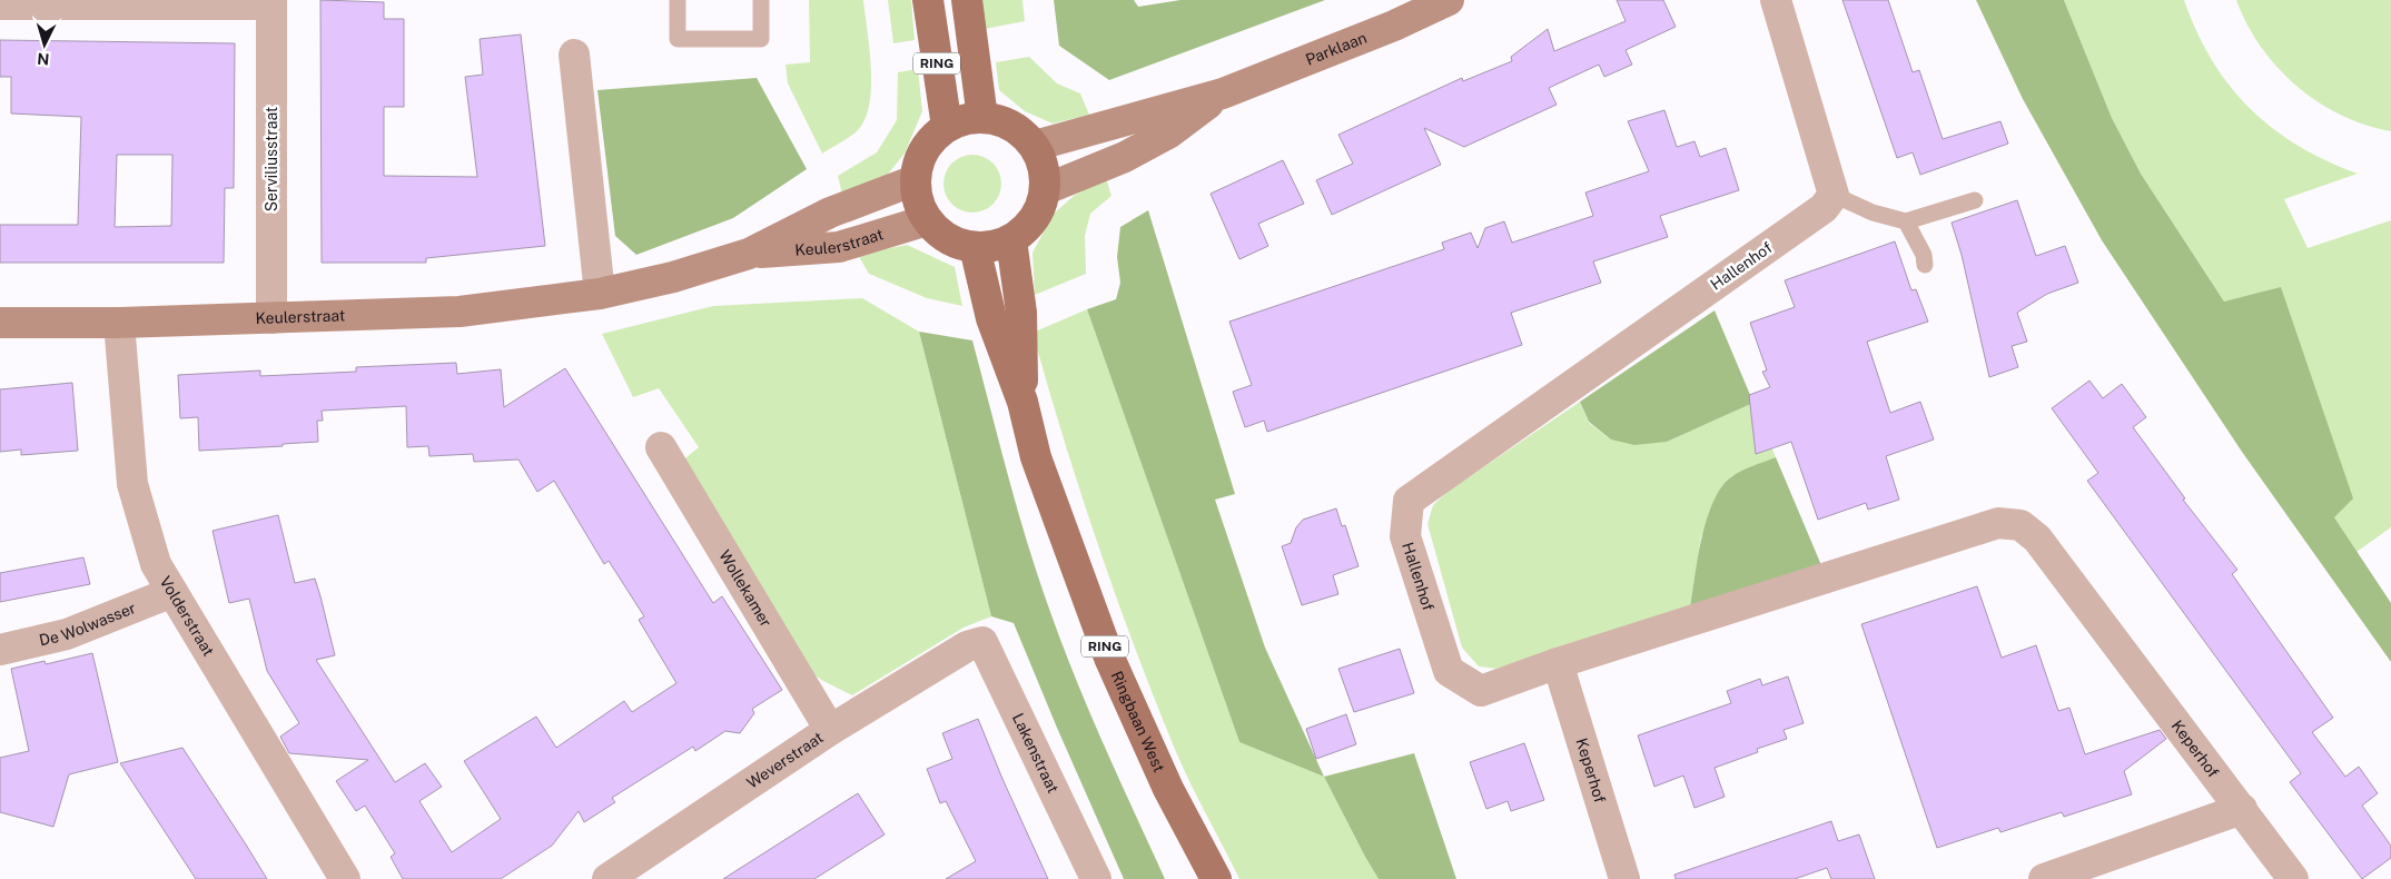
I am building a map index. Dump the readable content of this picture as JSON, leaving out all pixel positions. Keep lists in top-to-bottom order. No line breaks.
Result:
{"streets":{"main road":["RING","Ringbaan West"],"street":["Parklaan","Serviliusstraat","Keulerstraat","Hallenhof","Wollekamer","Volderstraat","De Wolwasser","Keperhof","Lakenstraat","Weverstraat"]},"crossings":[["Parklaan","RING"],["Parklaan","Keulerstraat"],["Parklaan","Ringbaan West"],["RING","Keulerstraat"],["RING","Ringbaan West"],["Serviliusstraat","Keulerstraat"],["Keulerstraat","Volderstraat"],["Keulerstraat","Ringbaan West"],["Hallenhof","Keperhof"],["Wollekamer","Weverstraat"],["Volderstraat","De Wolwasser"],["Lakenstraat","Weverstraat"]],"north":"bottom"}
